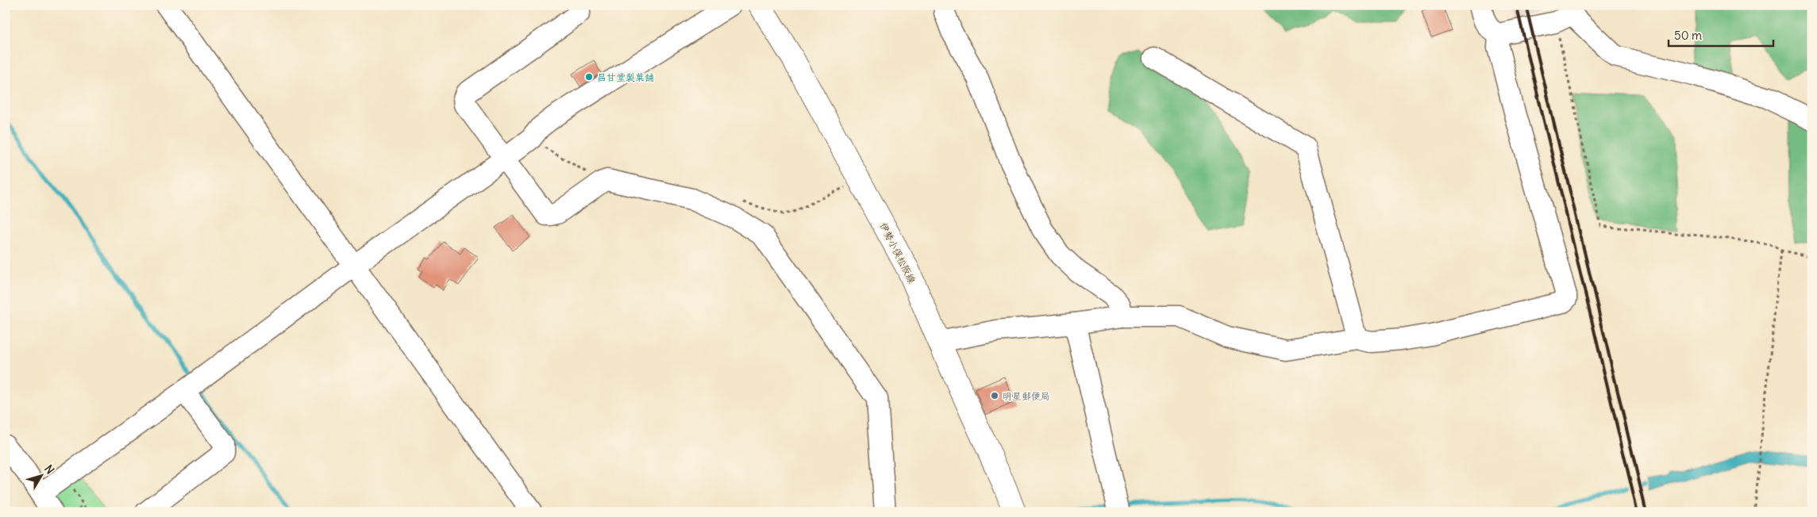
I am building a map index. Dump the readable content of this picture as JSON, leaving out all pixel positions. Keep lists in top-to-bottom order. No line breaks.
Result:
{"streets":{"main road":["伊勢小俣松阪線"]},"places":["昌甘堂製菓舗","明星郵便局"],"scale_bar":"50 m","north":"top right"}
